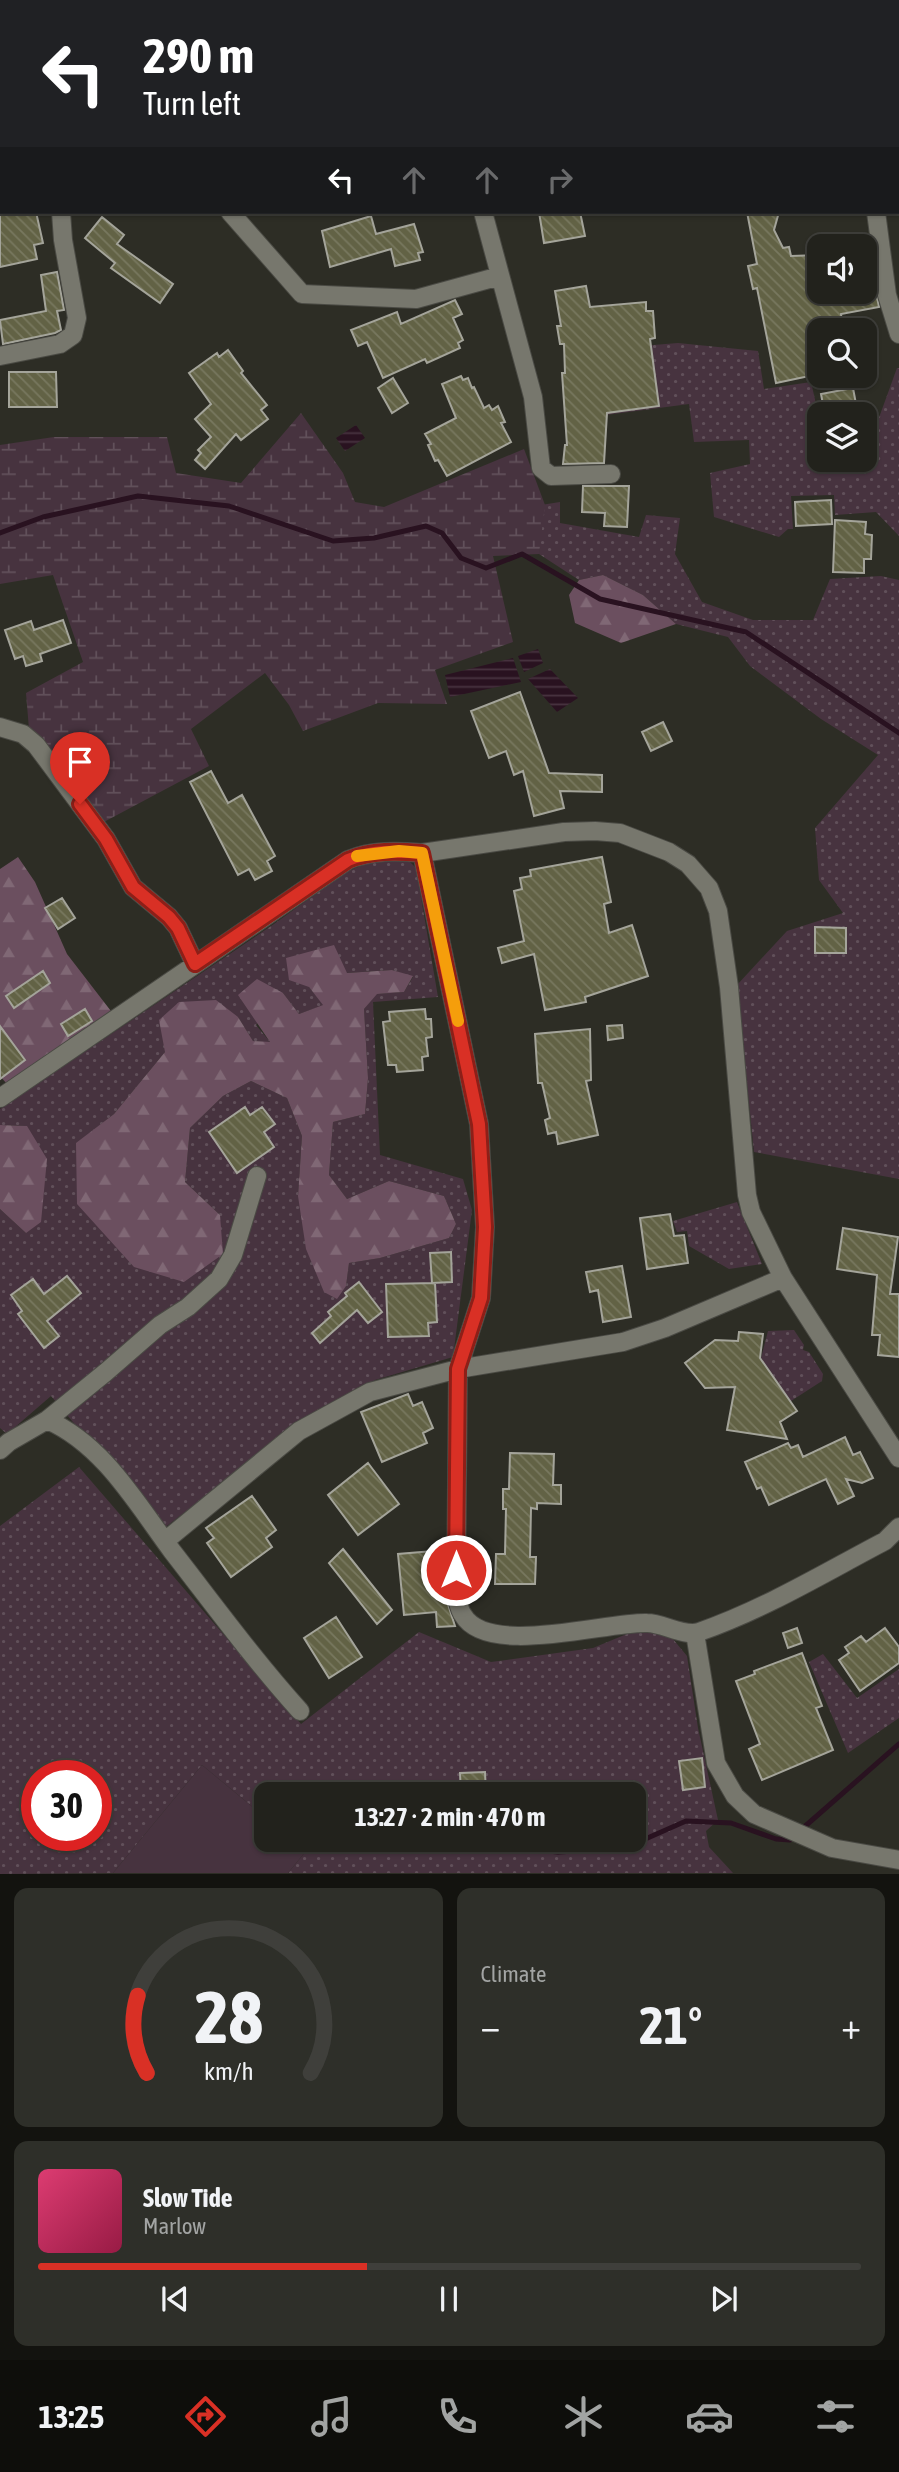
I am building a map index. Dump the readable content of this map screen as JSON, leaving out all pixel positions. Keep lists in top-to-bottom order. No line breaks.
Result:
{"page":{"turn":["290 m","Turn left"],"limit":"30","trip":"13:27 · 2 min · 470 m","tile":"Climate","heat":["−","21°","+"],"song":["Slow Tide","Marlow"],"tabs":"13:25","gauge":["28","km/h"]}}
